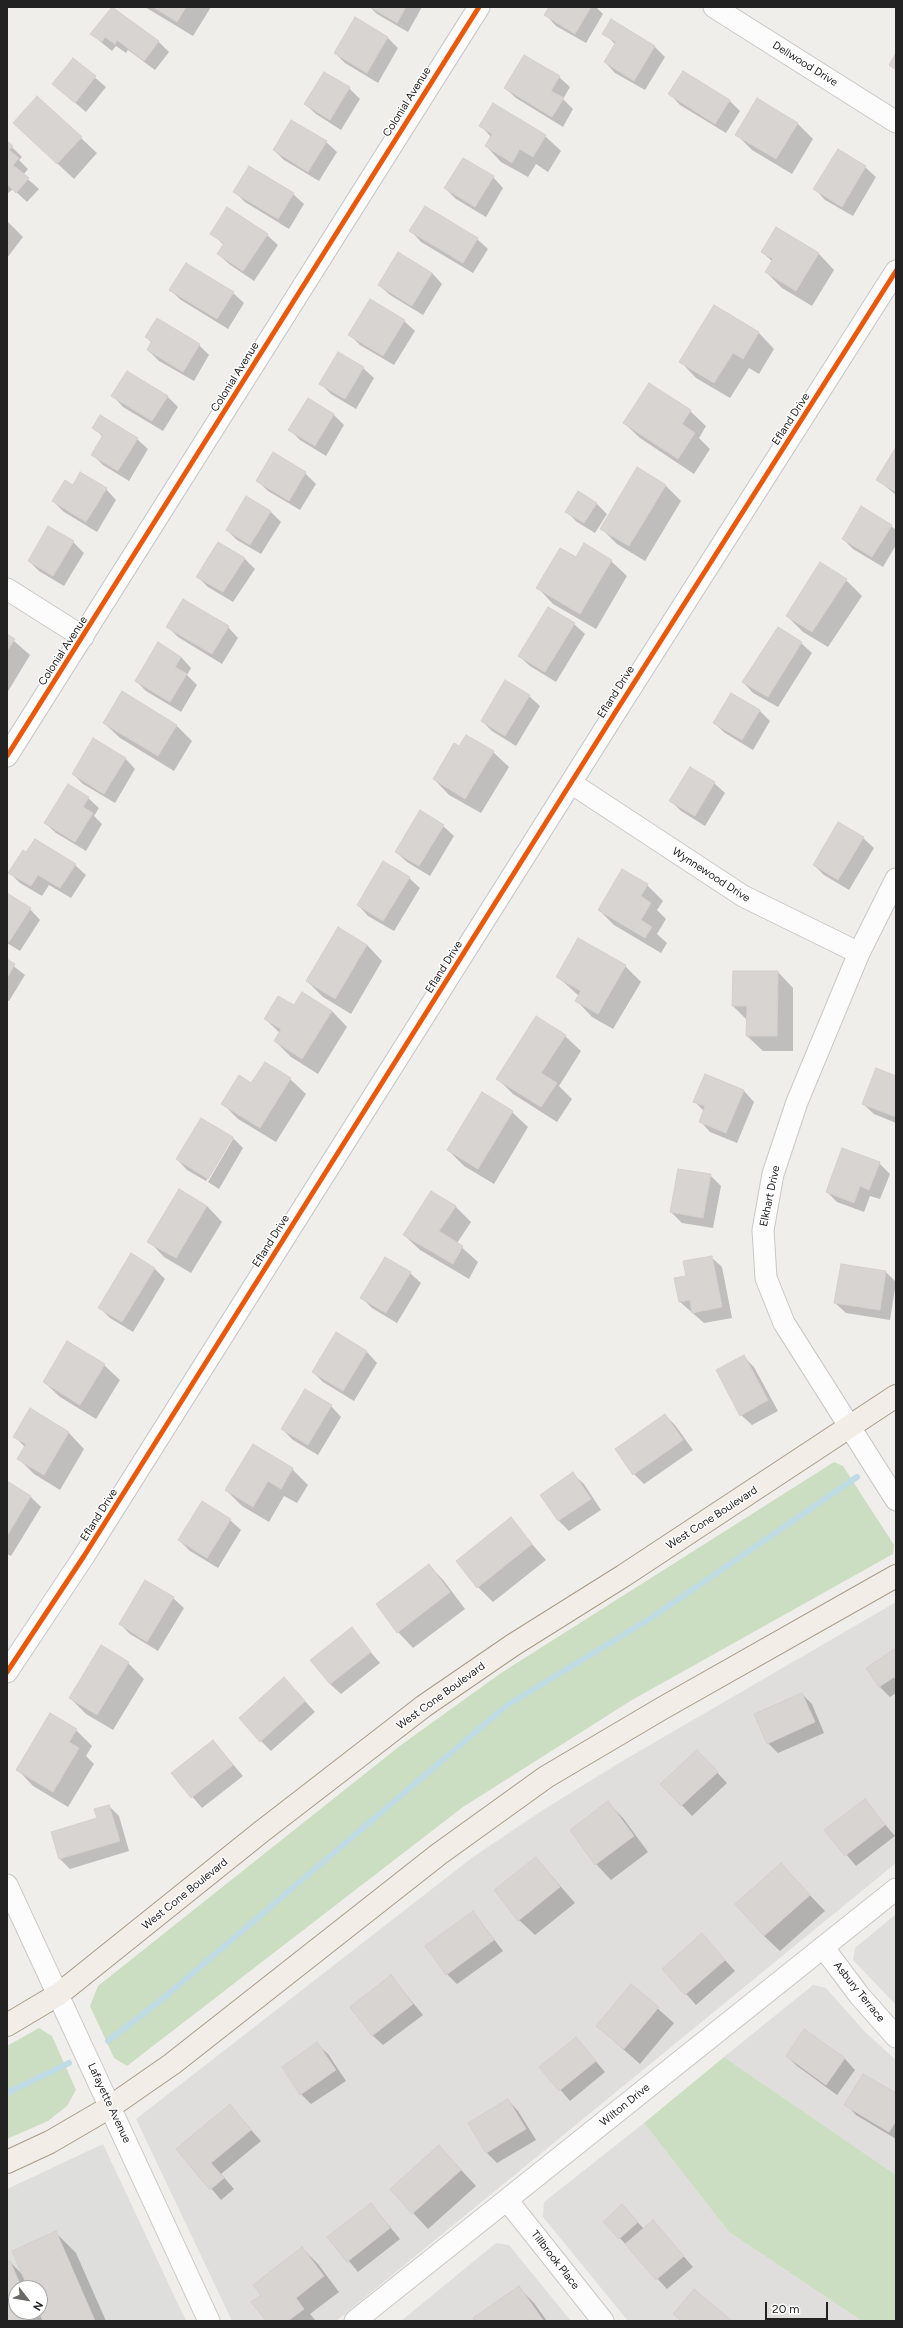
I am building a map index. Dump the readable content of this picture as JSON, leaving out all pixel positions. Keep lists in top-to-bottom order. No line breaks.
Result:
{"streets":{"main road":["West Cone Boulevard"],"street":["Dellwood Drive","Colonial Avenue","Efland Drive","Wynnewood Drive","Elkhart Drive","Asbury Terrace","Lafayette Avenue","Wilton Drive","Tillbrook Place"]},"crossings":[["Efland Drive","Wynnewood Drive"],["Wynnewood Drive","Elkhart Drive"],["Elkhart Drive","West Cone Boulevard"],["West Cone Boulevard","Lafayette Avenue"],["Asbury Terrace","Wilton Drive"],["Wilton Drive","Tillbrook Place"]],"scale_bar":"20 m","north":"bottom right"}
